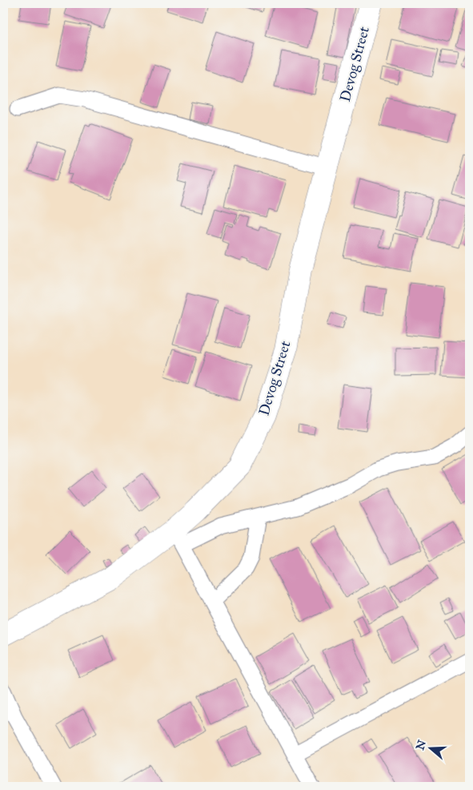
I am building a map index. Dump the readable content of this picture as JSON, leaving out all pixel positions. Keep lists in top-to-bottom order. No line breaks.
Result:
{"streets":{"street":["Devog Street"]},"north":"left"}
